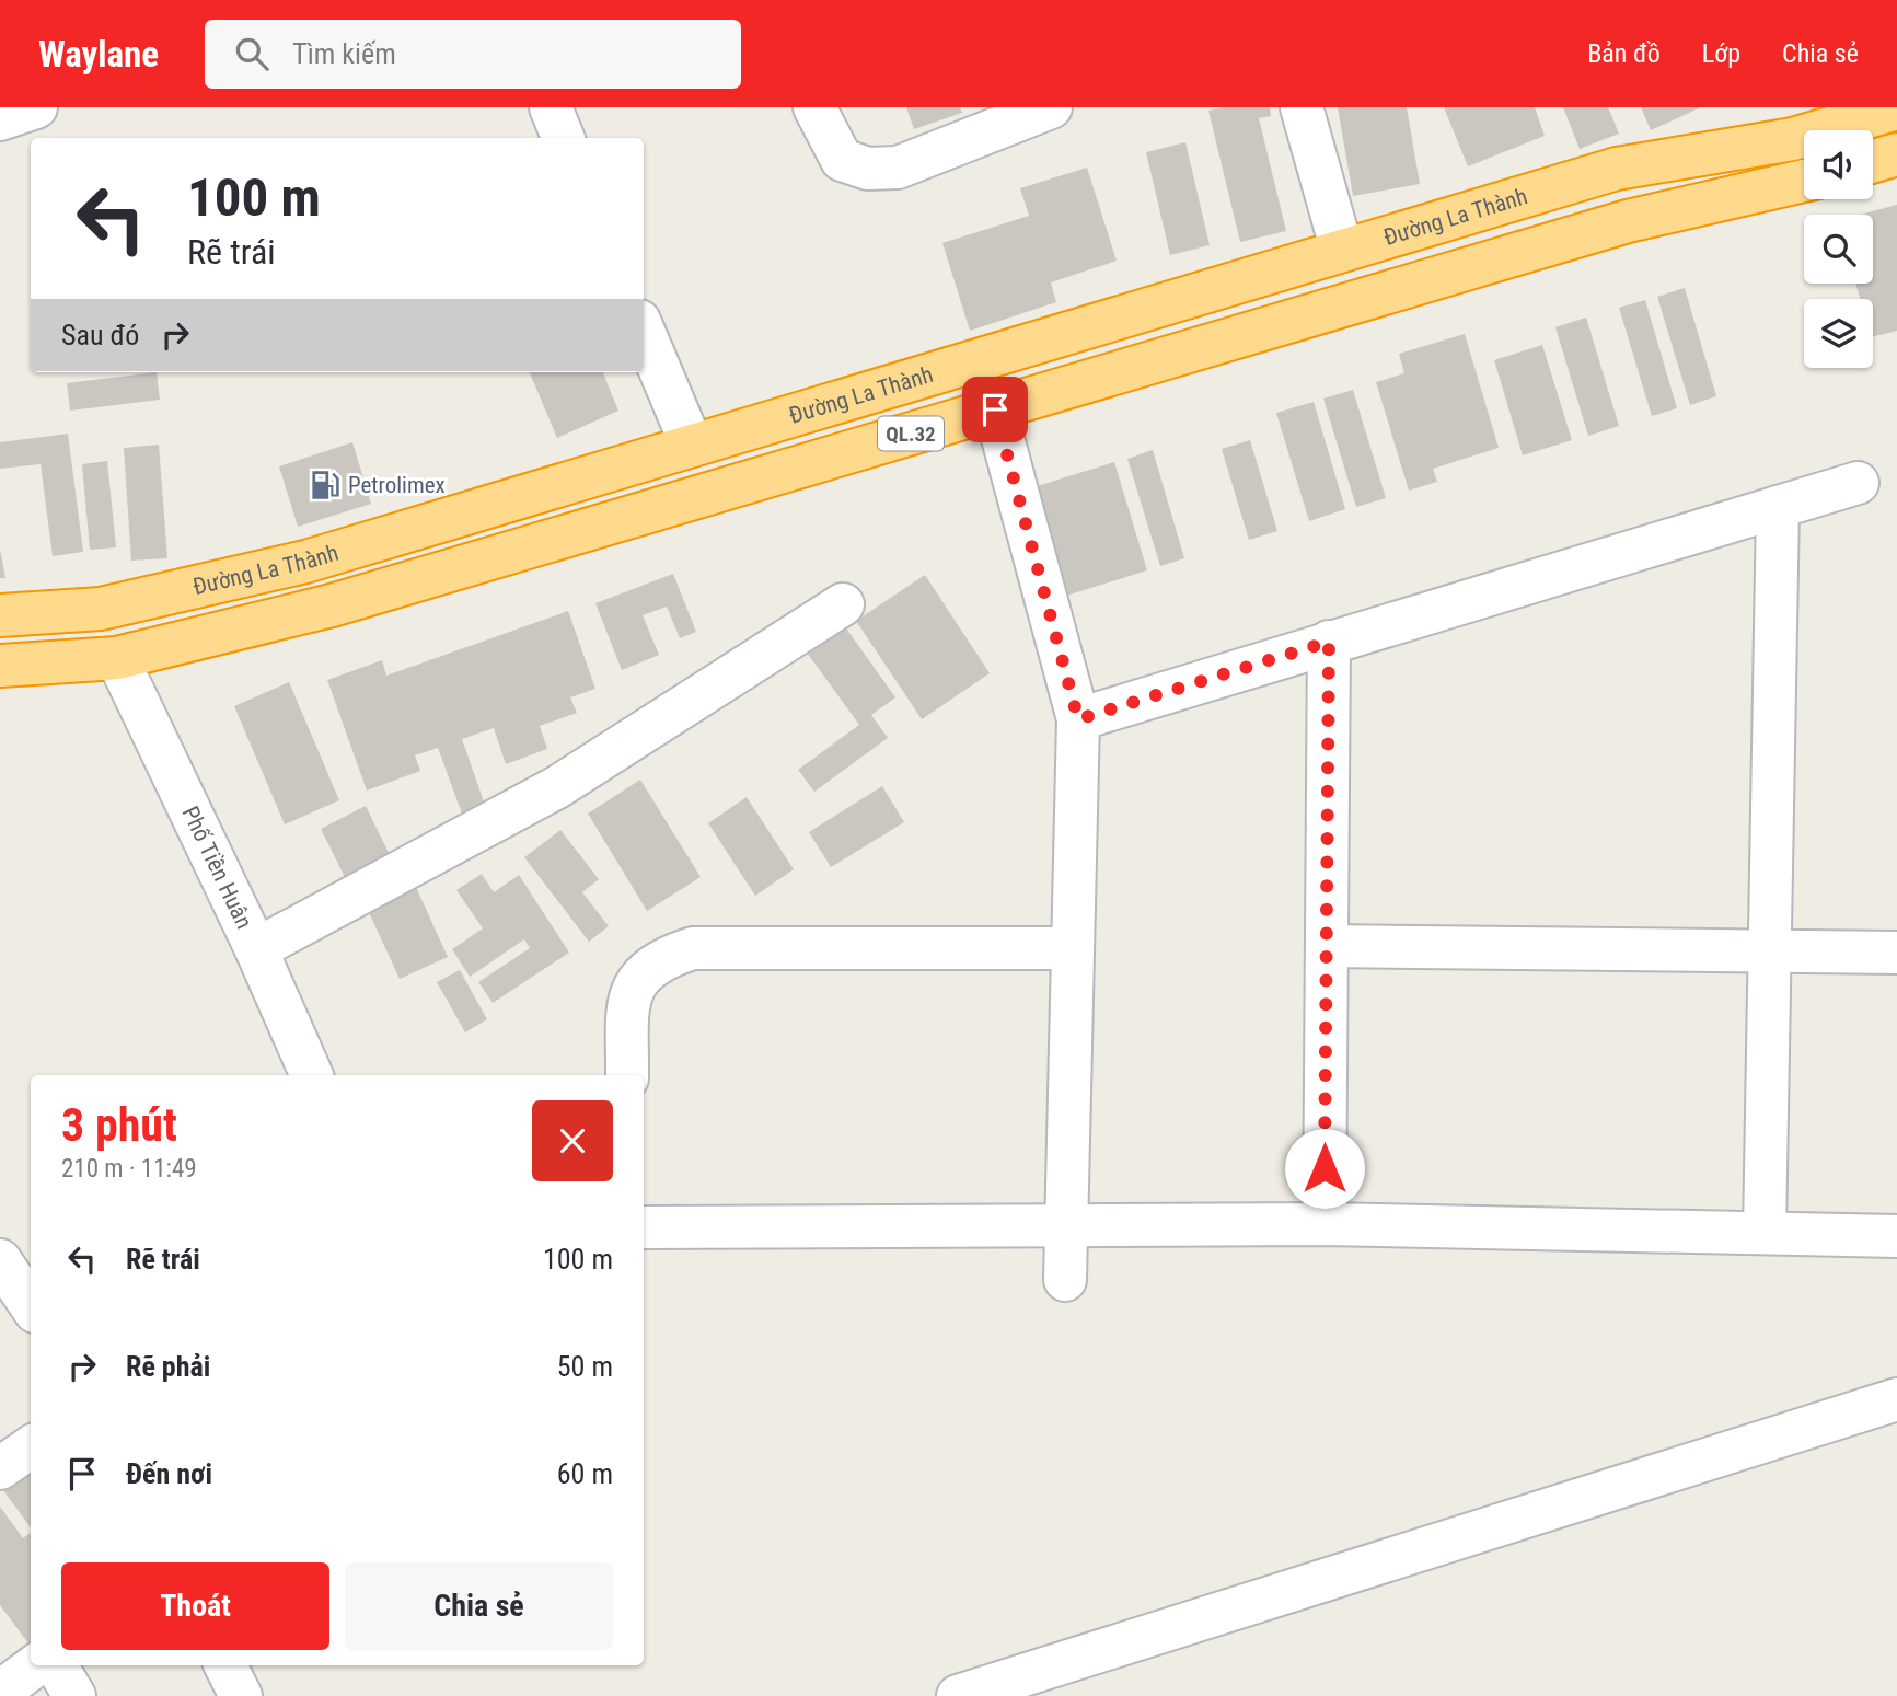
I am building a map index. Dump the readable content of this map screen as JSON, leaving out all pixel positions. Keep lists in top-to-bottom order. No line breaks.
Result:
{"streets":{"highway":["Đường La Thành","QL.32"],"street":["Phố Tiền Huân"]},"crossings":[["QL.32","Phố Tiền Huân"]],"places":{"fuel station":["Petrolimex"]},"page":{"header":"Waylane","search":"Tìm kiếm","nav":["Bản đồ","Lớp","Chia sẻ"],"turn":["100 m","Rẽ trái"],"then":"Sau đó","heading":["3 phút","210 m · 11:49"],"list":[{"name":"Rẽ trái","value":"100 m"},{"name":"Rẽ phải","value":"50 m"},{"name":"Đến nơi","value":"60 m"}],"buttons":["Thoát","Chia sẻ"]}}
